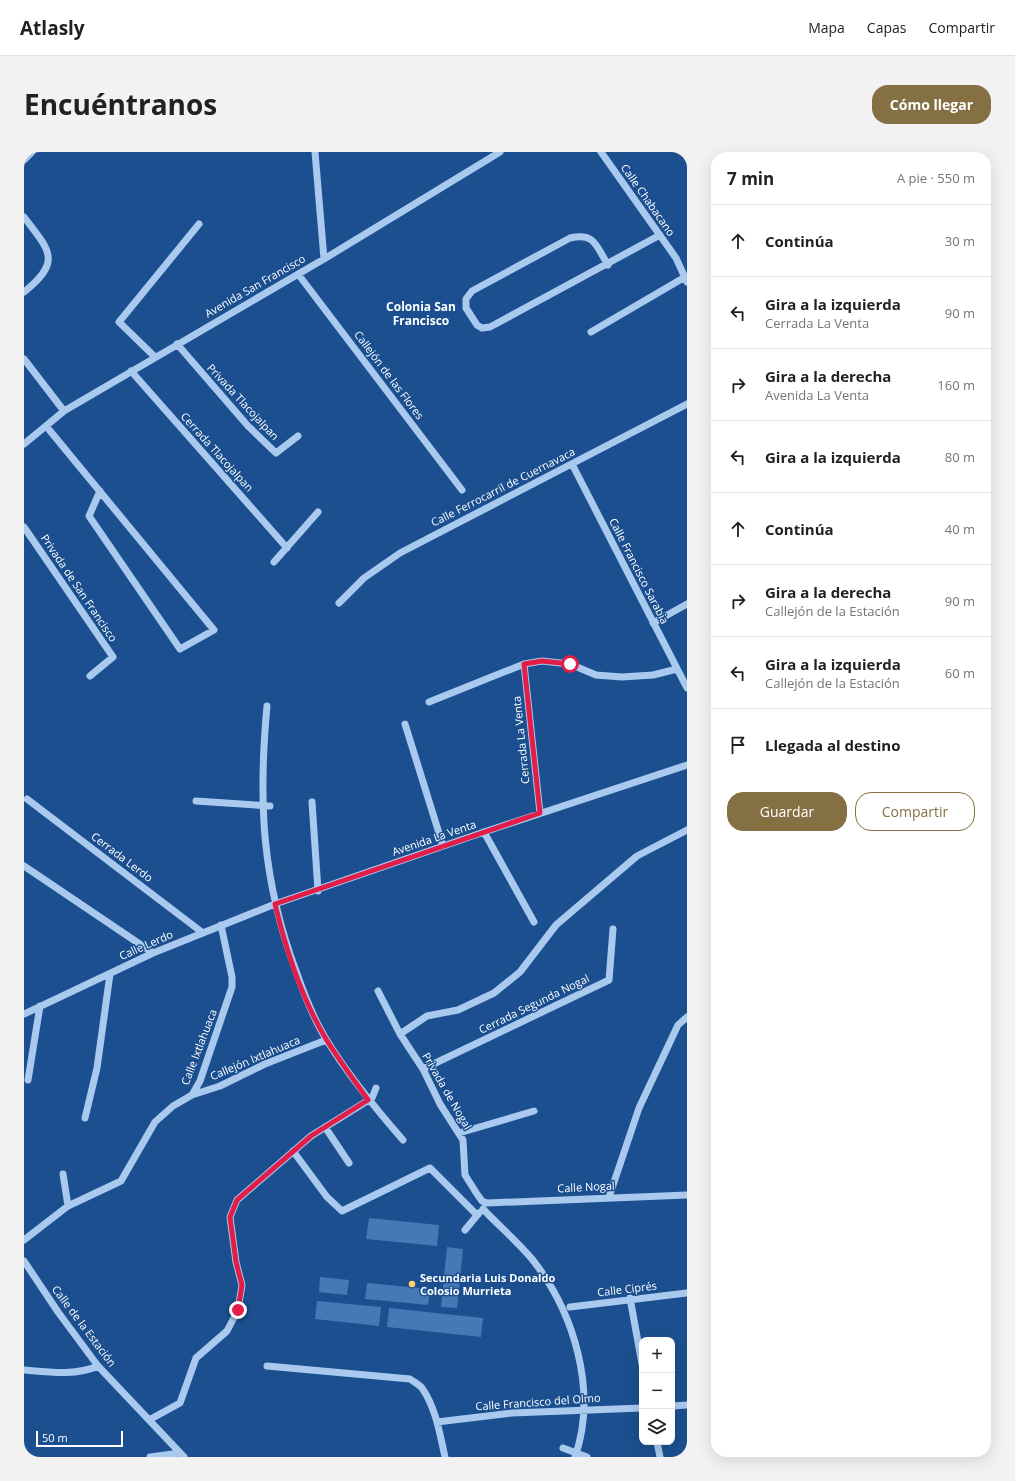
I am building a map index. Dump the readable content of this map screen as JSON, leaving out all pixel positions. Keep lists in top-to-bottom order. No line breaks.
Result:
{"streets":{"street":["Calle Chabacano","Avenida San Francisco","Callejón de las Flores","Privada Tlacojalpan","Cerrada Tlacojalpan","Calle Ferrocarril de Cuernavaca","Calle Francisco Sarabia","Privada de San Francisco","Cerrada La Venta","Avenida La Venta","Cerrada Lerdo","Calle Lerdo","Cerrada Segunda Nogal","Calle Ixtlahuaca","Callejón Ixtlahuaca","Privada de Nogal","Calle Nogal","Calle Ciprés","Calle de la Estación","Calle Francisco del Olmo"]},"crossings":[["Avenida San Francisco","Callejón de las Flores"],["Avenida San Francisco","Privada Tlacojalpan"],["Avenida San Francisco","Cerrada Tlacojalpan"],["Calle Ferrocarril de Cuernavaca","Calle Francisco Sarabia"],["Cerrada La Venta","Avenida La Venta"],["Avenida La Venta","Calle Lerdo"],["Cerrada Lerdo","Calle Lerdo"],["Calle Lerdo","Calle Ixtlahuaca"],["Cerrada Segunda Nogal","Privada de Nogal"],["Calle Ixtlahuaca","Callejón Ixtlahuaca"],["Privada de Nogal","Calle Nogal"],["Privada de Nogal","Calle Francisco del Olmo"]],"districts":["Colonia San Francisco"],"places":["Secundaria Luis Donaldo Colosio Murrieta"],"scale_bar":"50 m","page":{"header":"Atlasly","nav":["Mapa","Capas","Compartir"],"title":"Encuéntranos","buttons":["Cómo llegar",["Guardar","Compartir"]],"heading":["7 min","A pie · 550 m"],"list":[["Continúa","30 m"],["Gira a la izquierda","Cerrada La Venta","90 m"],["Gira a la derecha","Avenida La Venta","160 m"],["Gira a la izquierda","80 m"],["Continúa","40 m"],["Gira a la derecha","Callejón de la Estación","90 m"],["Gira a la izquierda","Callejón de la Estación","60 m"],"Llegada al destino"],"map_buttons":["+","−"],"scale":"50 m"}}
